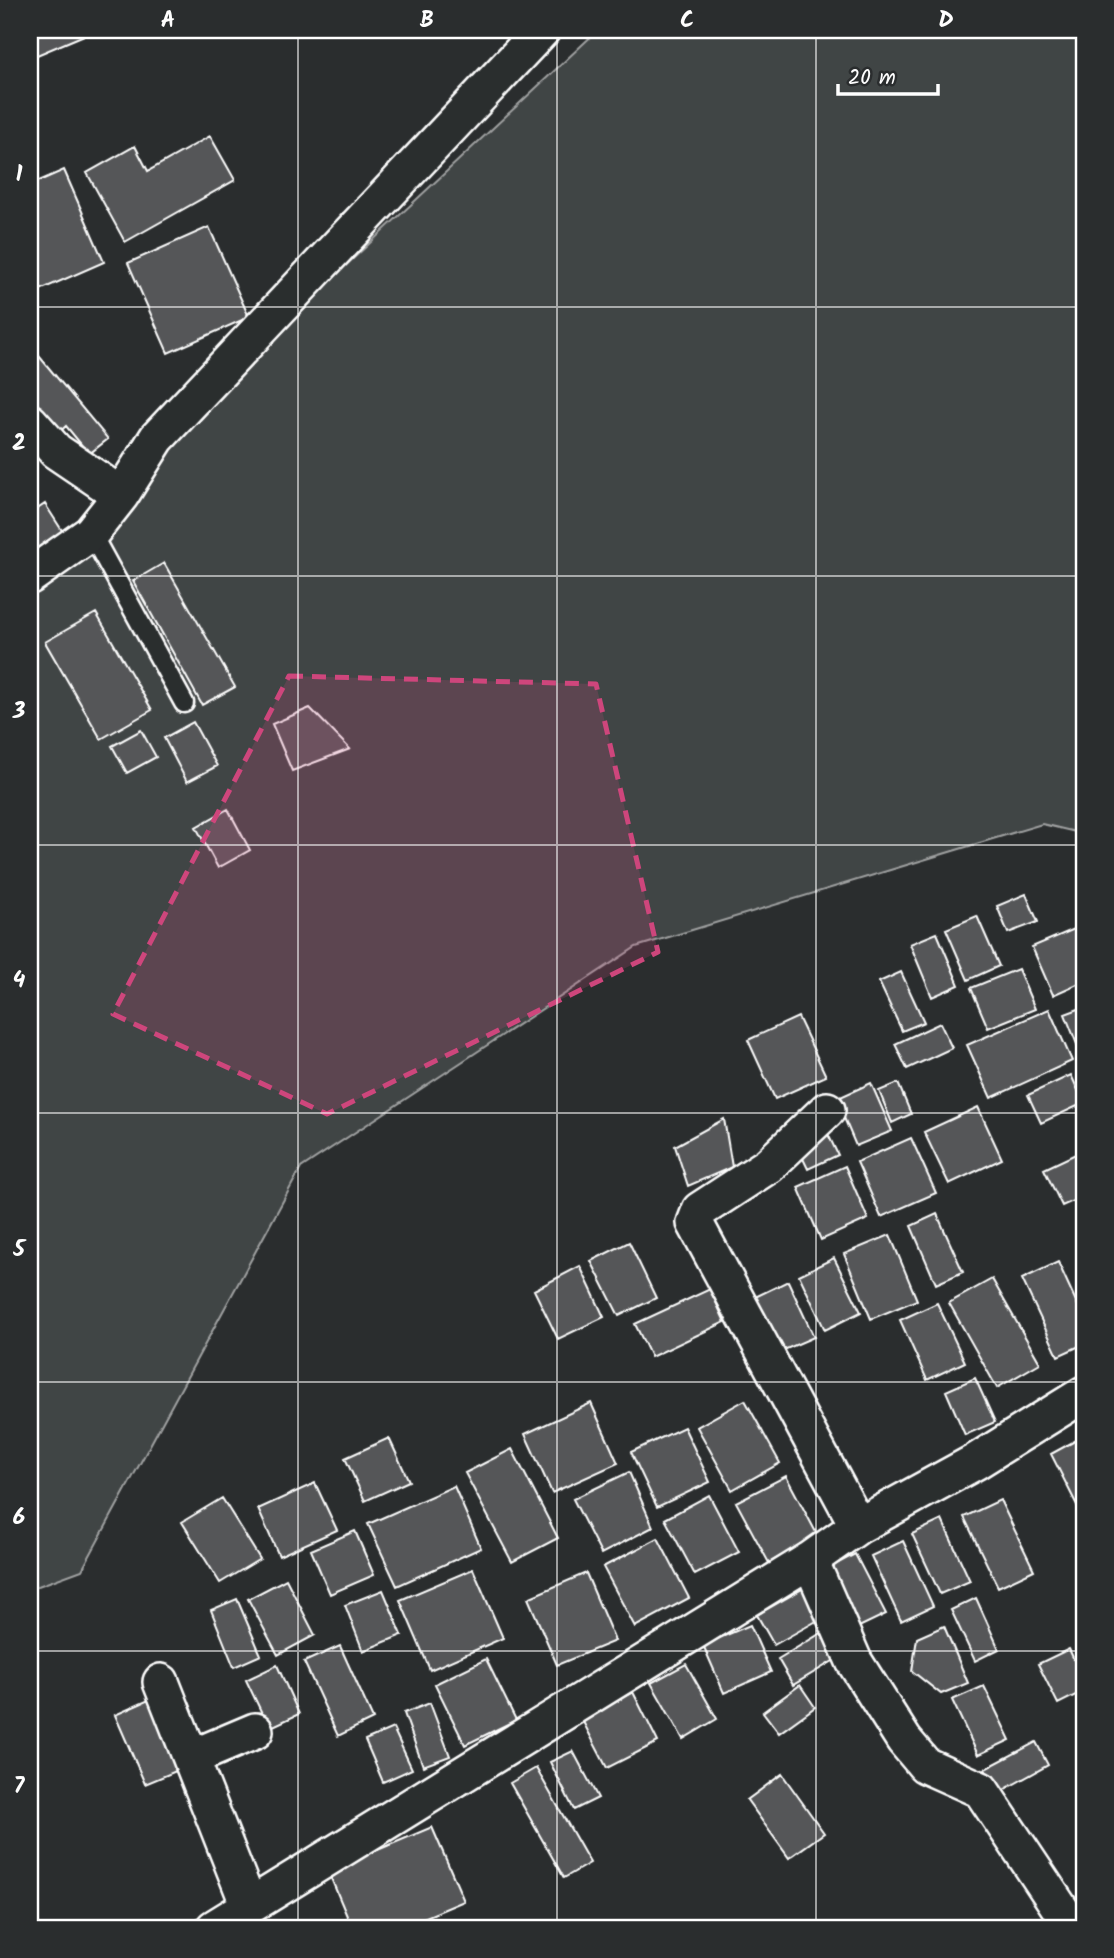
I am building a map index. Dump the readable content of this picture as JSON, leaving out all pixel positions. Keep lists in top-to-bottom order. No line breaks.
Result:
{"scale_bar":"20 m","grid":{"columns":["A","B","C","D"],"rows":["1","2","3","4","5","6","7"]}}
